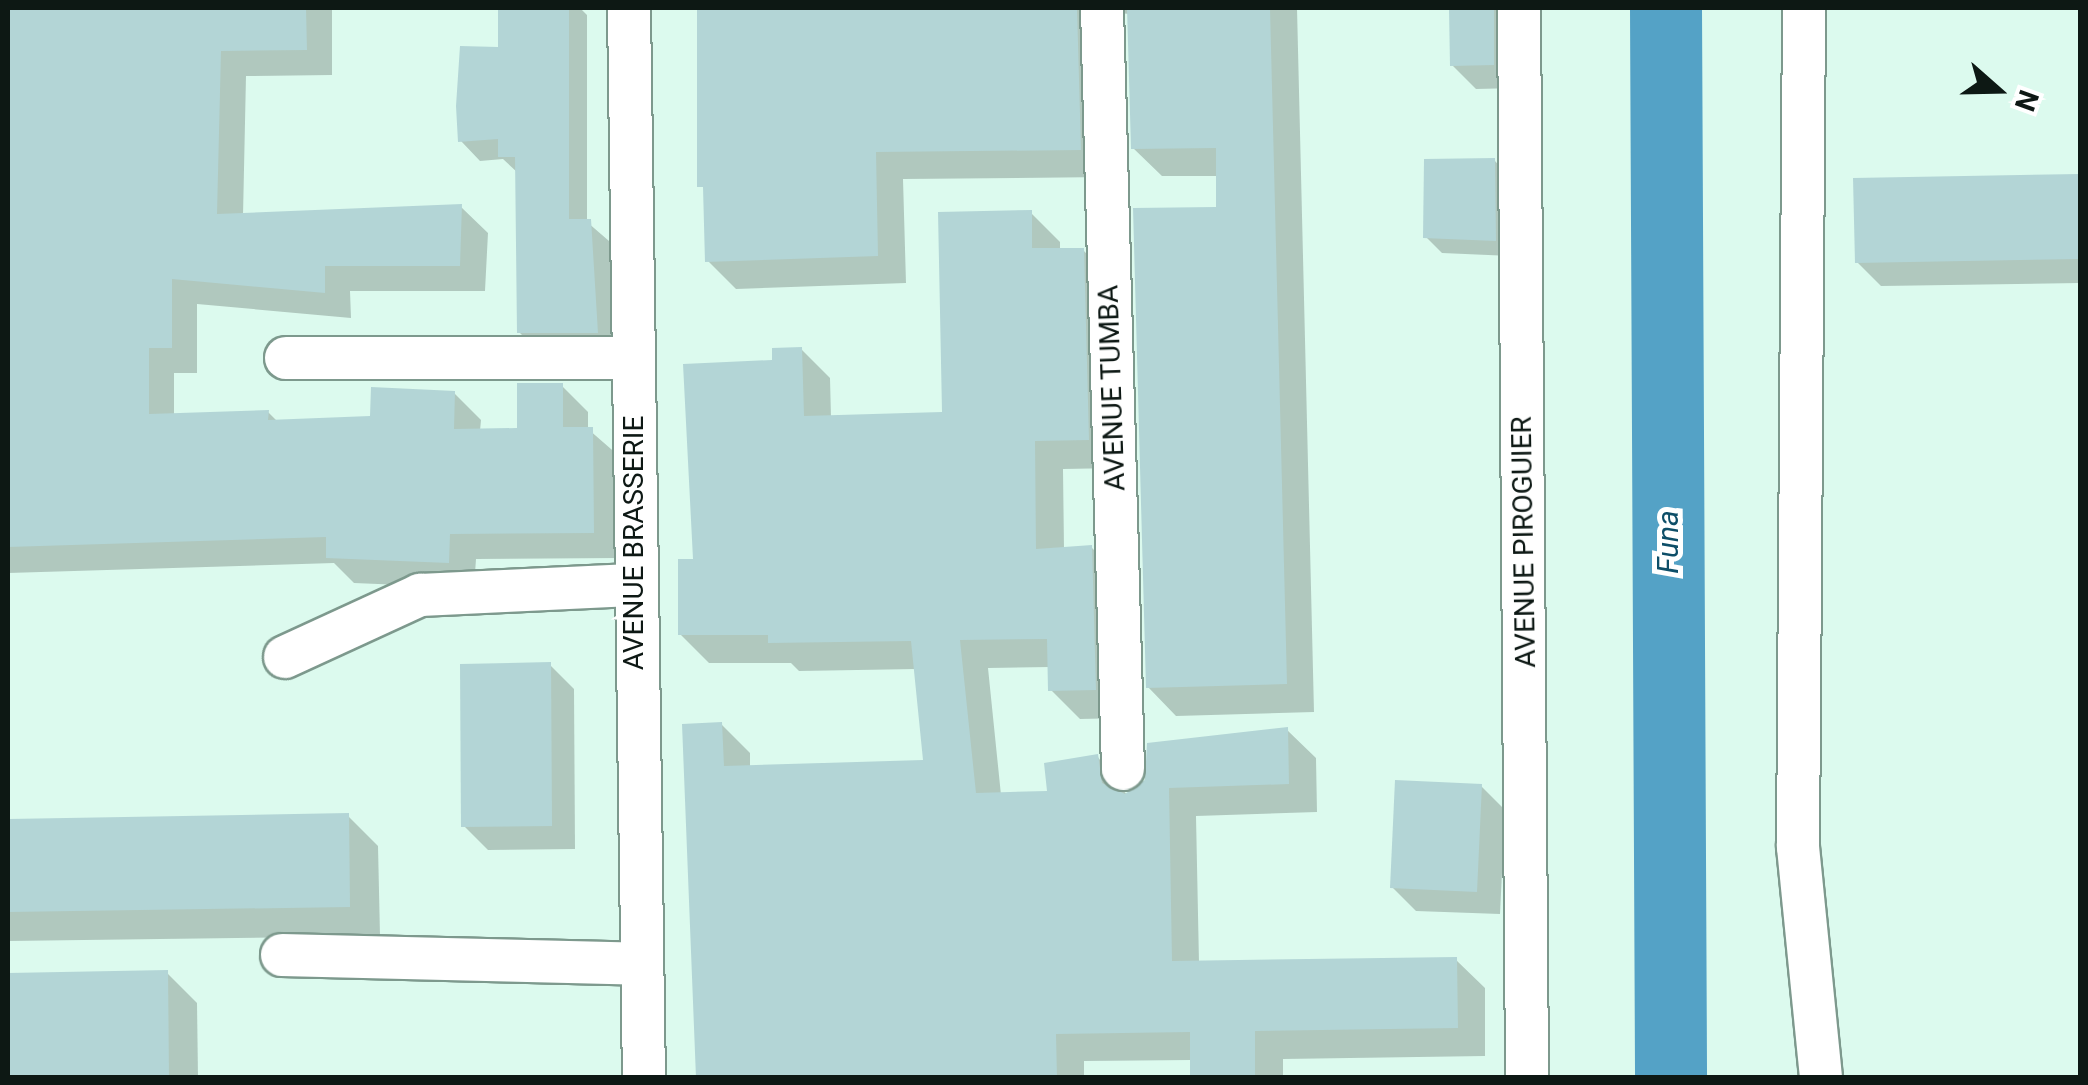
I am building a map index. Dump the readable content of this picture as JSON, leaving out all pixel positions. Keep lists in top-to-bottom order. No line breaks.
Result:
{"streets":{"street":["AVENUE TUMBA","AVENUE PIROGUIER","AVENUE BRASSERIE"]},"water":["Funa"],"north":"right"}
